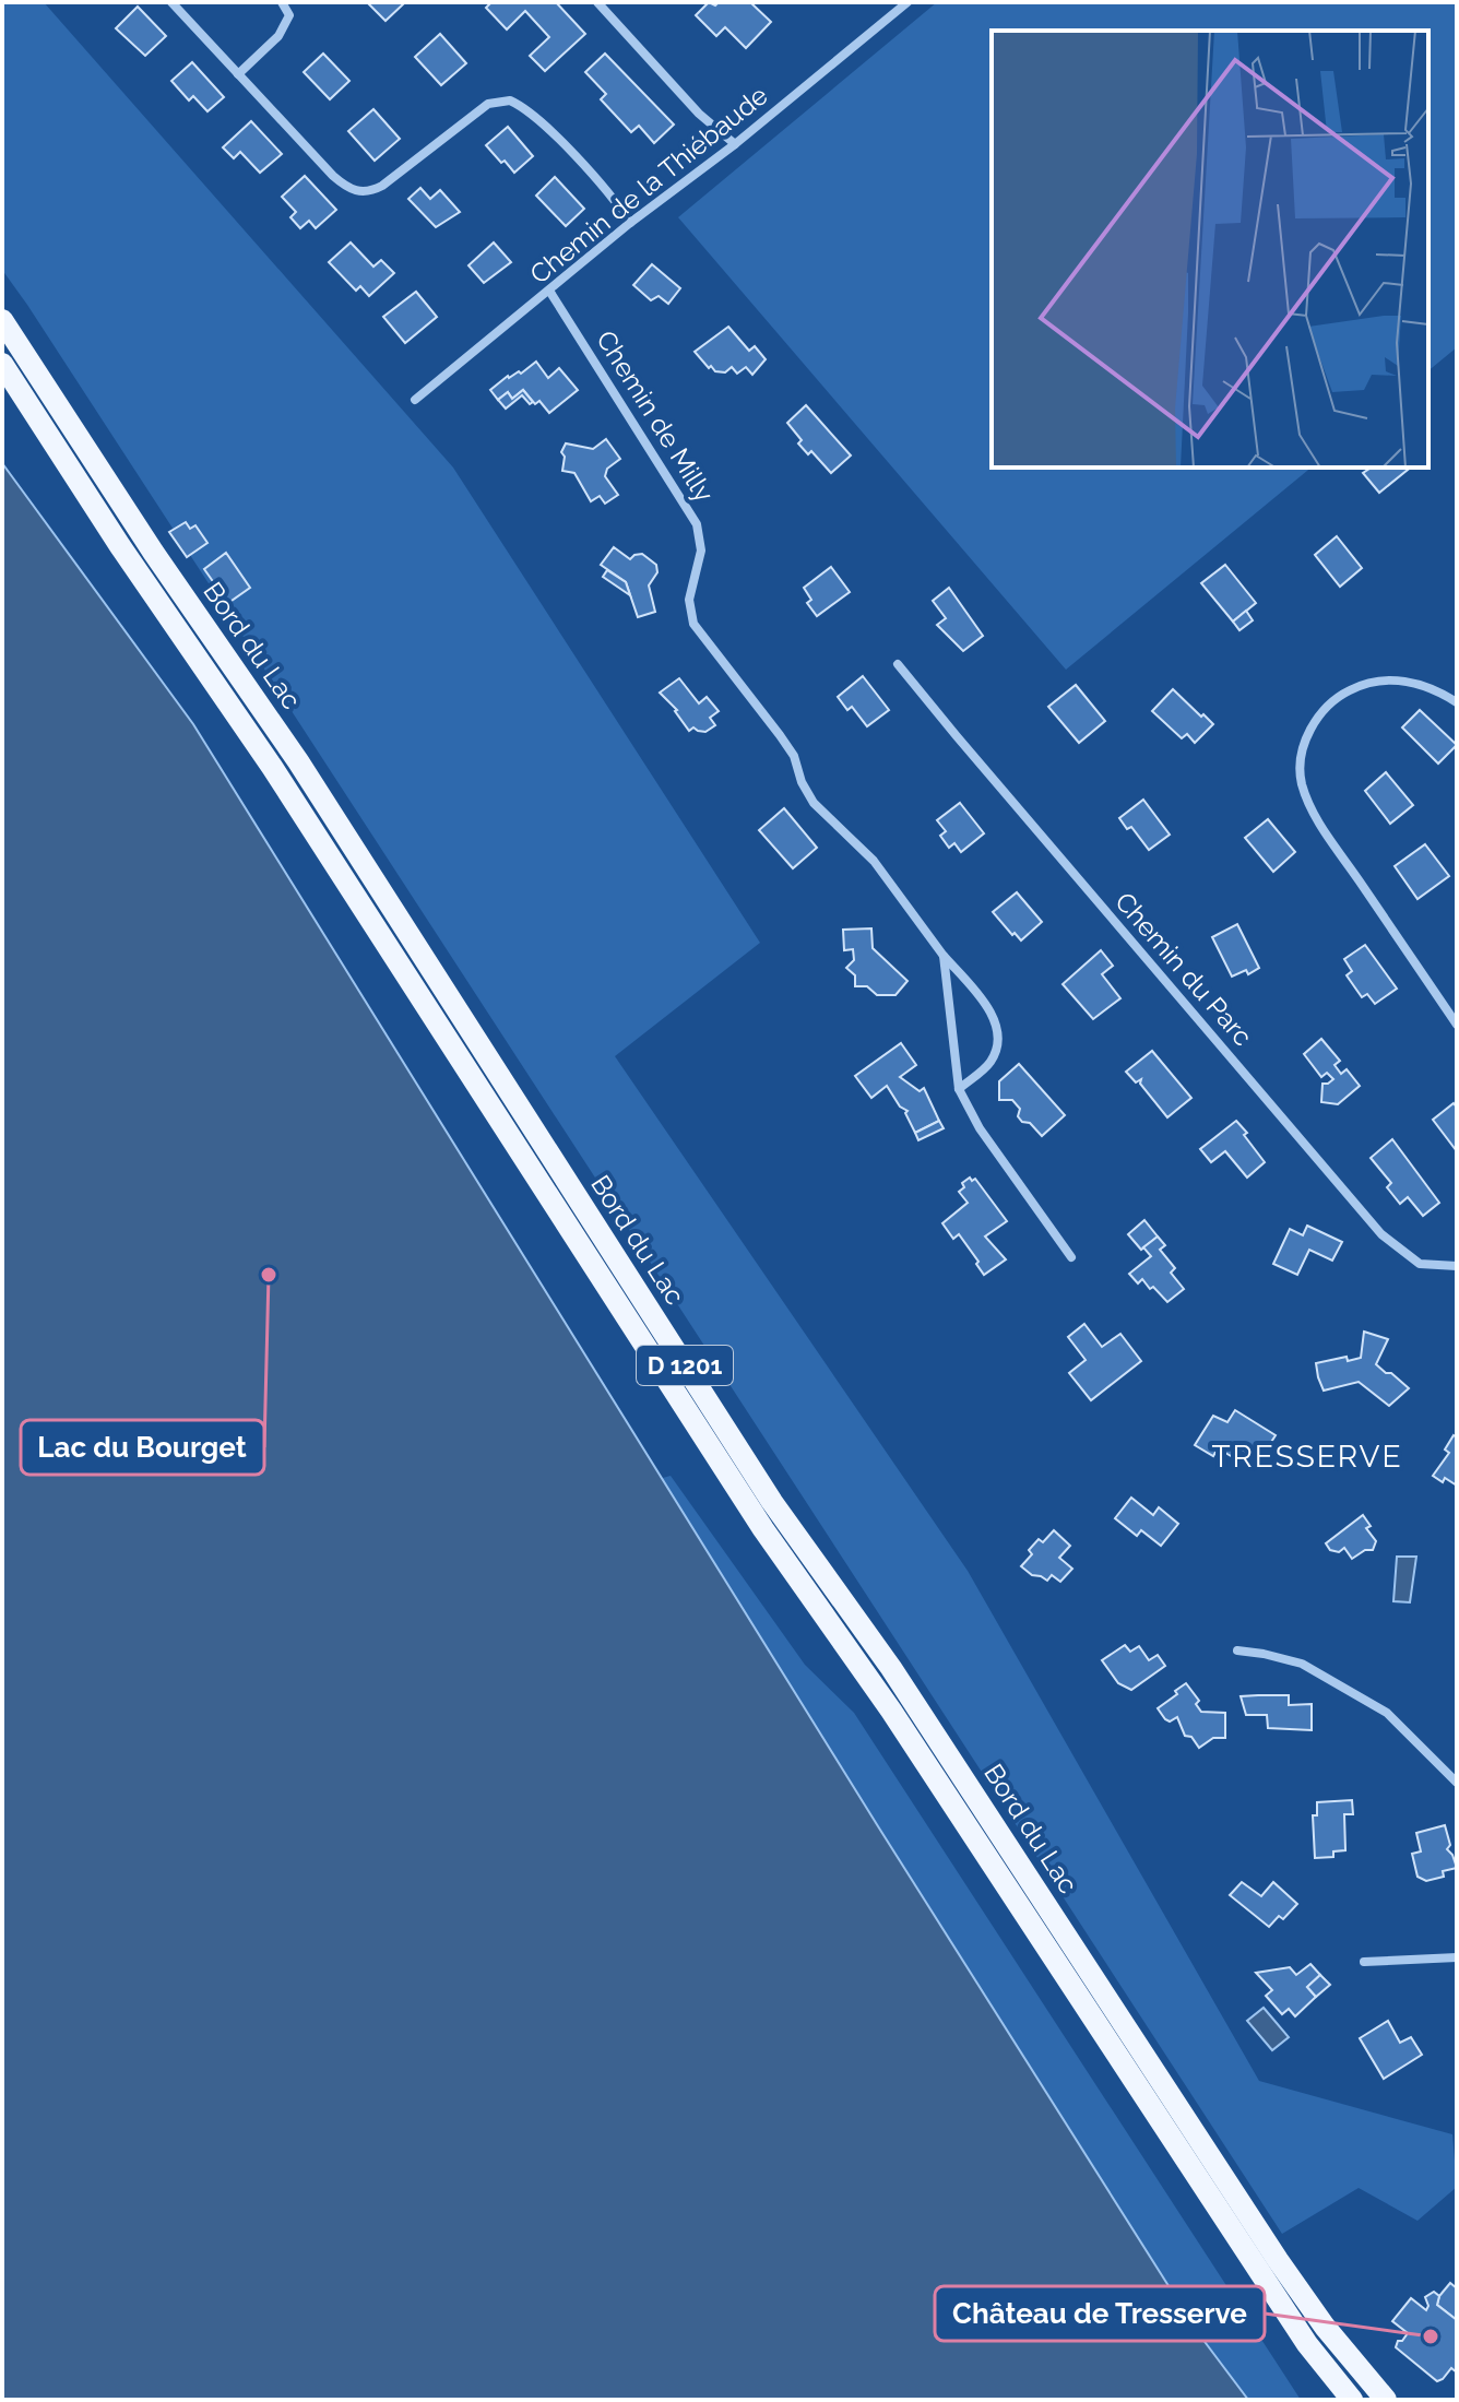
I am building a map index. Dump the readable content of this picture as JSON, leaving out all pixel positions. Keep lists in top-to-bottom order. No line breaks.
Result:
{"streets":{"main road":["Bord du Lac","D 1201"],"street":["Chemin de la Thiébaude","Chemin de Milly","Chemin du Parc"]},"crossings":[["Chemin de la Thiébaude","Chemin de Milly"]],"districts":["TRESSERVE"],"places":["Lac du Bourget","Château de Tresserve"]}
